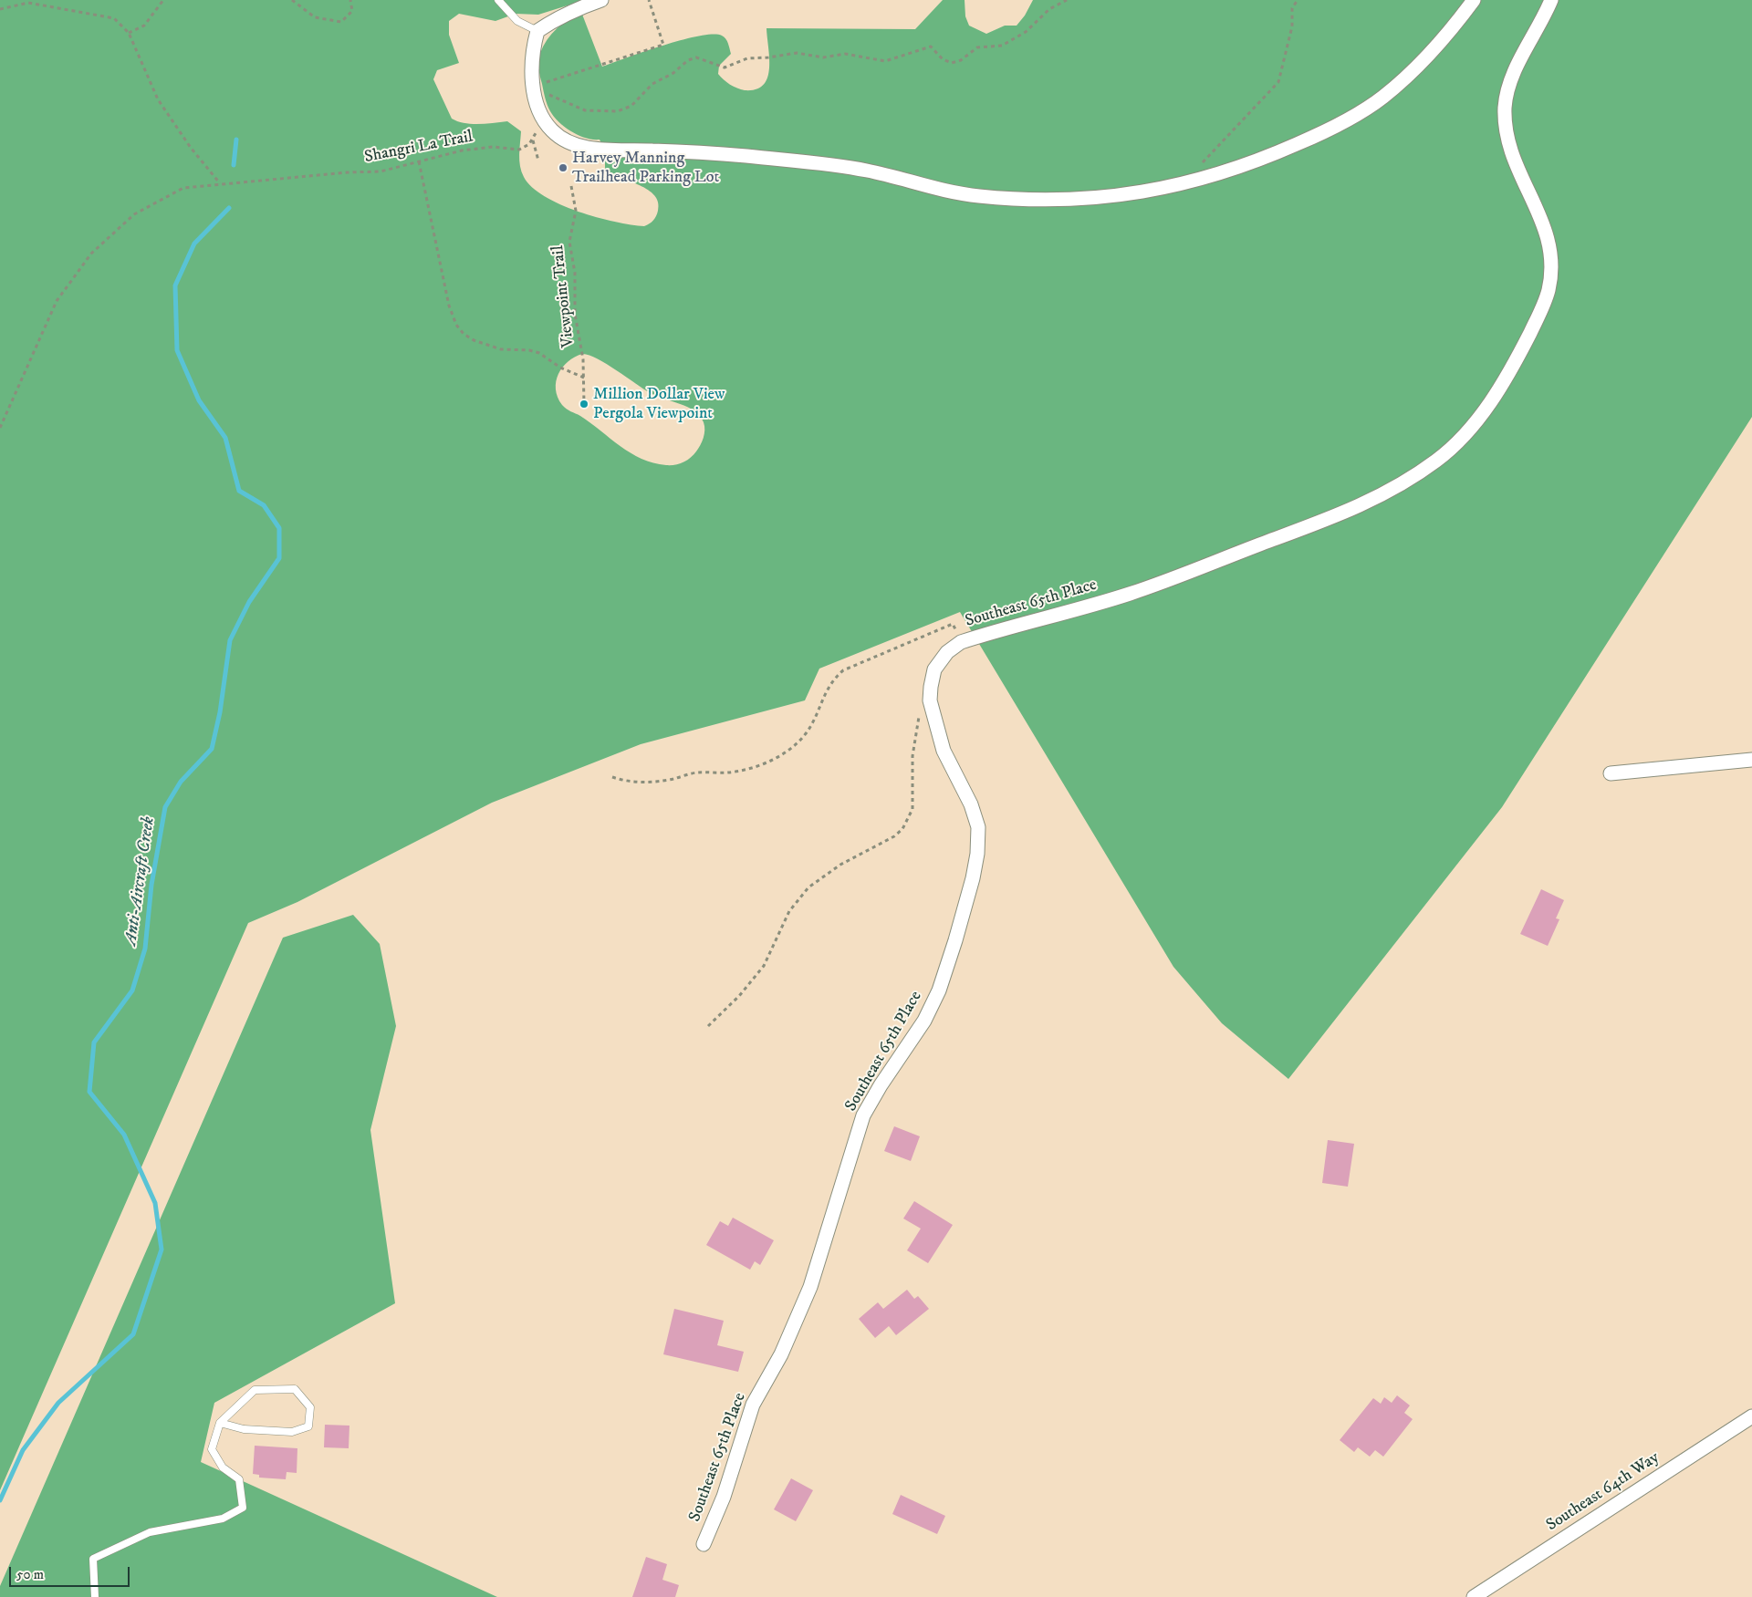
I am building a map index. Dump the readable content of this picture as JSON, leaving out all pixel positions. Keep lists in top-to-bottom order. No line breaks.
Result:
{"streets":{"street":["Southeast 65th Place","Southeast 64th Way"],"path":["Shangri La Trail","Viewpoint Trail"]},"water":["Anti-Aircraft Creek"],"places":["Harvey Manning Trailhead Parking Lot","Million Dollar View Pergola Viewpoint"],"scale_bar":"50 m"}
